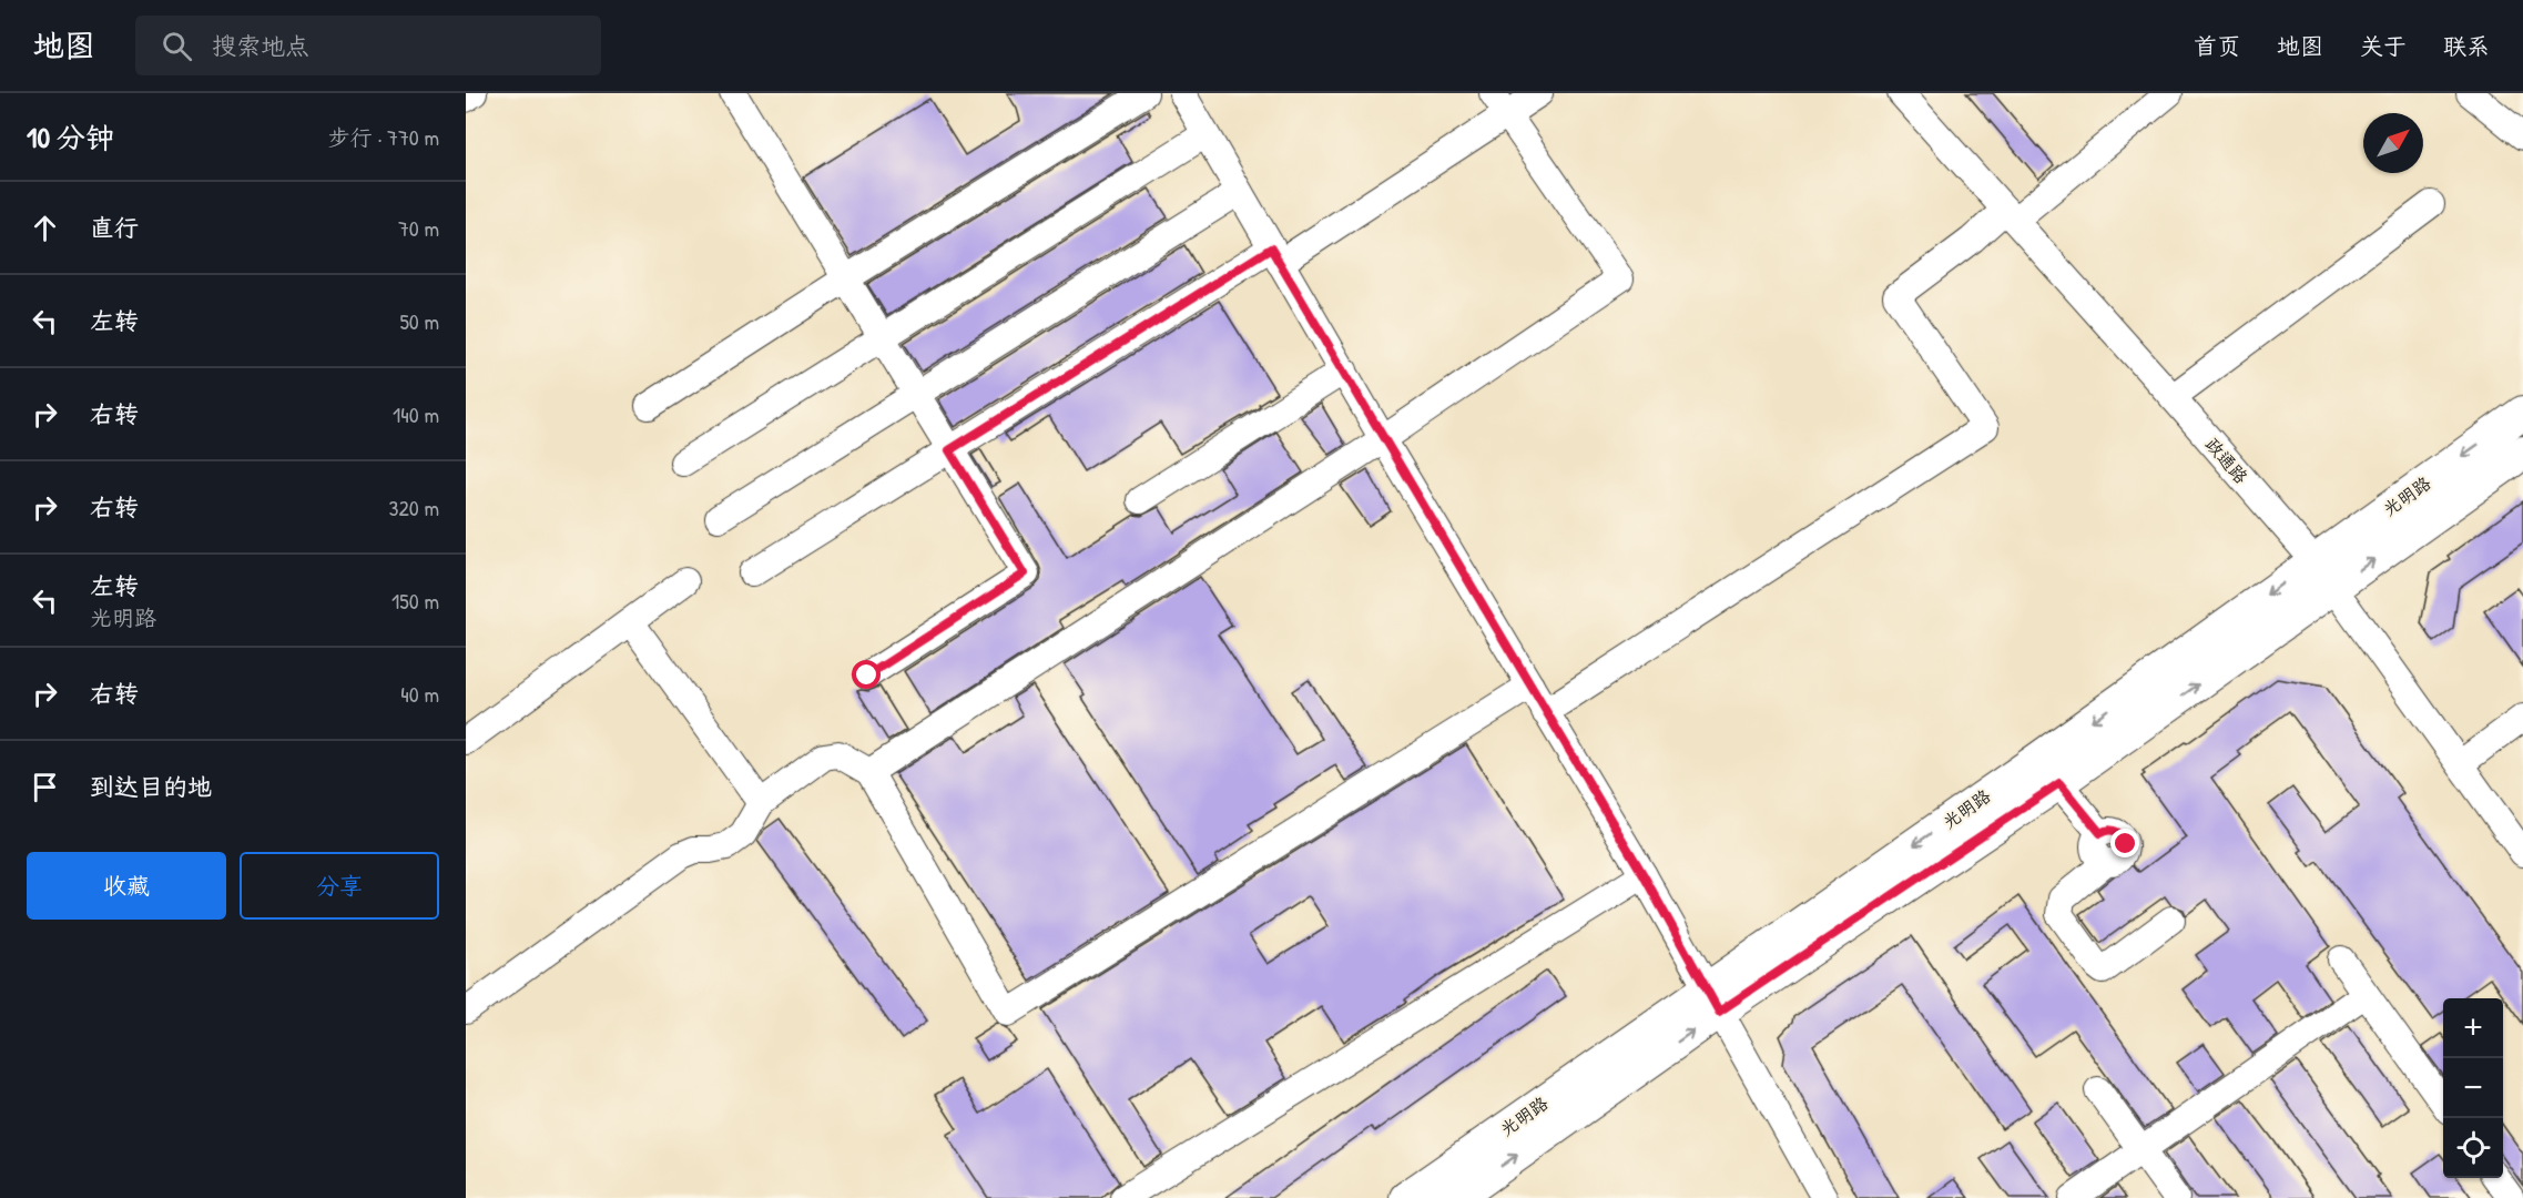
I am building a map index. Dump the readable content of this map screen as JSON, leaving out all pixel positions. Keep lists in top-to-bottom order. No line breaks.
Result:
{"streets":{"main road":["光明路"],"street":["政通路"]},"crossings":[["政通路","光明路"]],"north":"top right","page":{"header":"地图","search":"搜索地点","nav":["首页","地图","关于","联系"],"heading":["10 分钟","步行 · 770 m"],"list":[["直行","70 m"],["左转","50 m"],["右转","140 m"],["右转","320 m"],["左转","光明路","150 m"],["右转","40 m"],"到达目的地"],"buttons":["收藏","分享"],"map_buttons":["+","−"]}}
